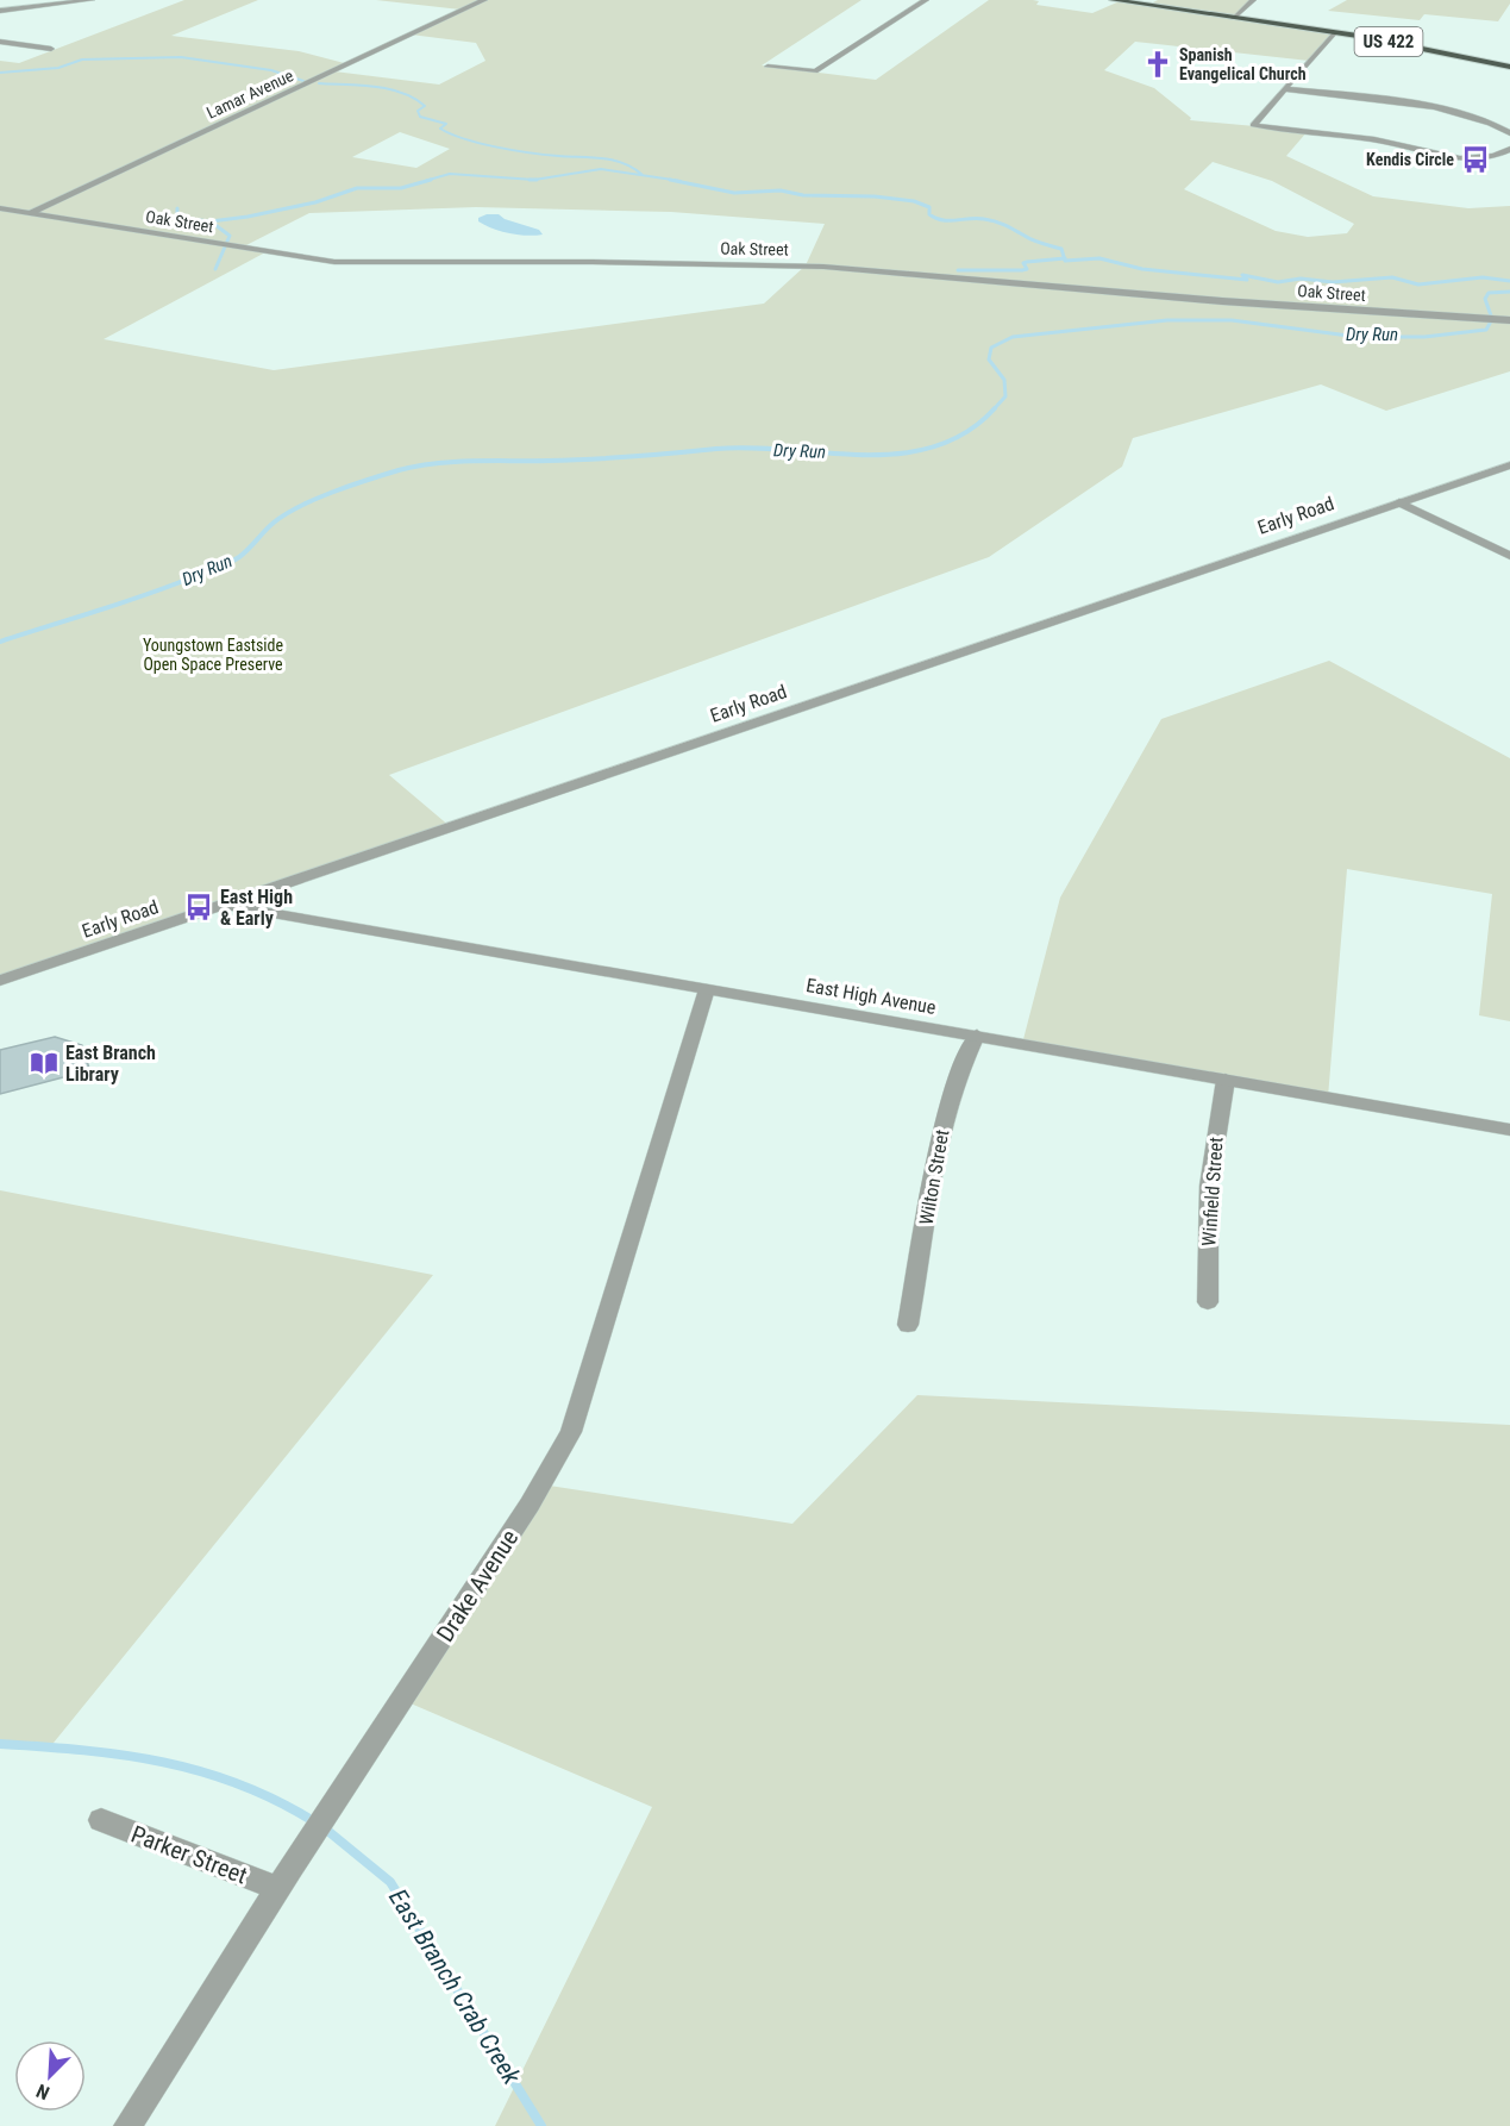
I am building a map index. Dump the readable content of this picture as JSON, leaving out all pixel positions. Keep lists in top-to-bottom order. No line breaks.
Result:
{"streets":{"highway":["US 422"],"street":["Lamar Avenue","Oak Street","Early Road","East High Avenue","Wilton Street","Winfield Street","Drake Avenue","Parker Street"]},"crossings":[["Lamar Avenue","Oak Street"],["Early Road","East High Avenue"],["East High Avenue","Wilton Street"],["East High Avenue","Winfield Street"],["East High Avenue","Drake Avenue"],["Drake Avenue","Parker Street"]],"water":["Dry Run","East Branch Crab Creek"],"parks":["Youngstown Eastside Open Space Preserve"],"places":{"church":["Spanish Evangelical Church"],"bus stop":["Kendis Circle","East High & Early"],"library":["East Branch Library"]},"north":"bottom left"}
